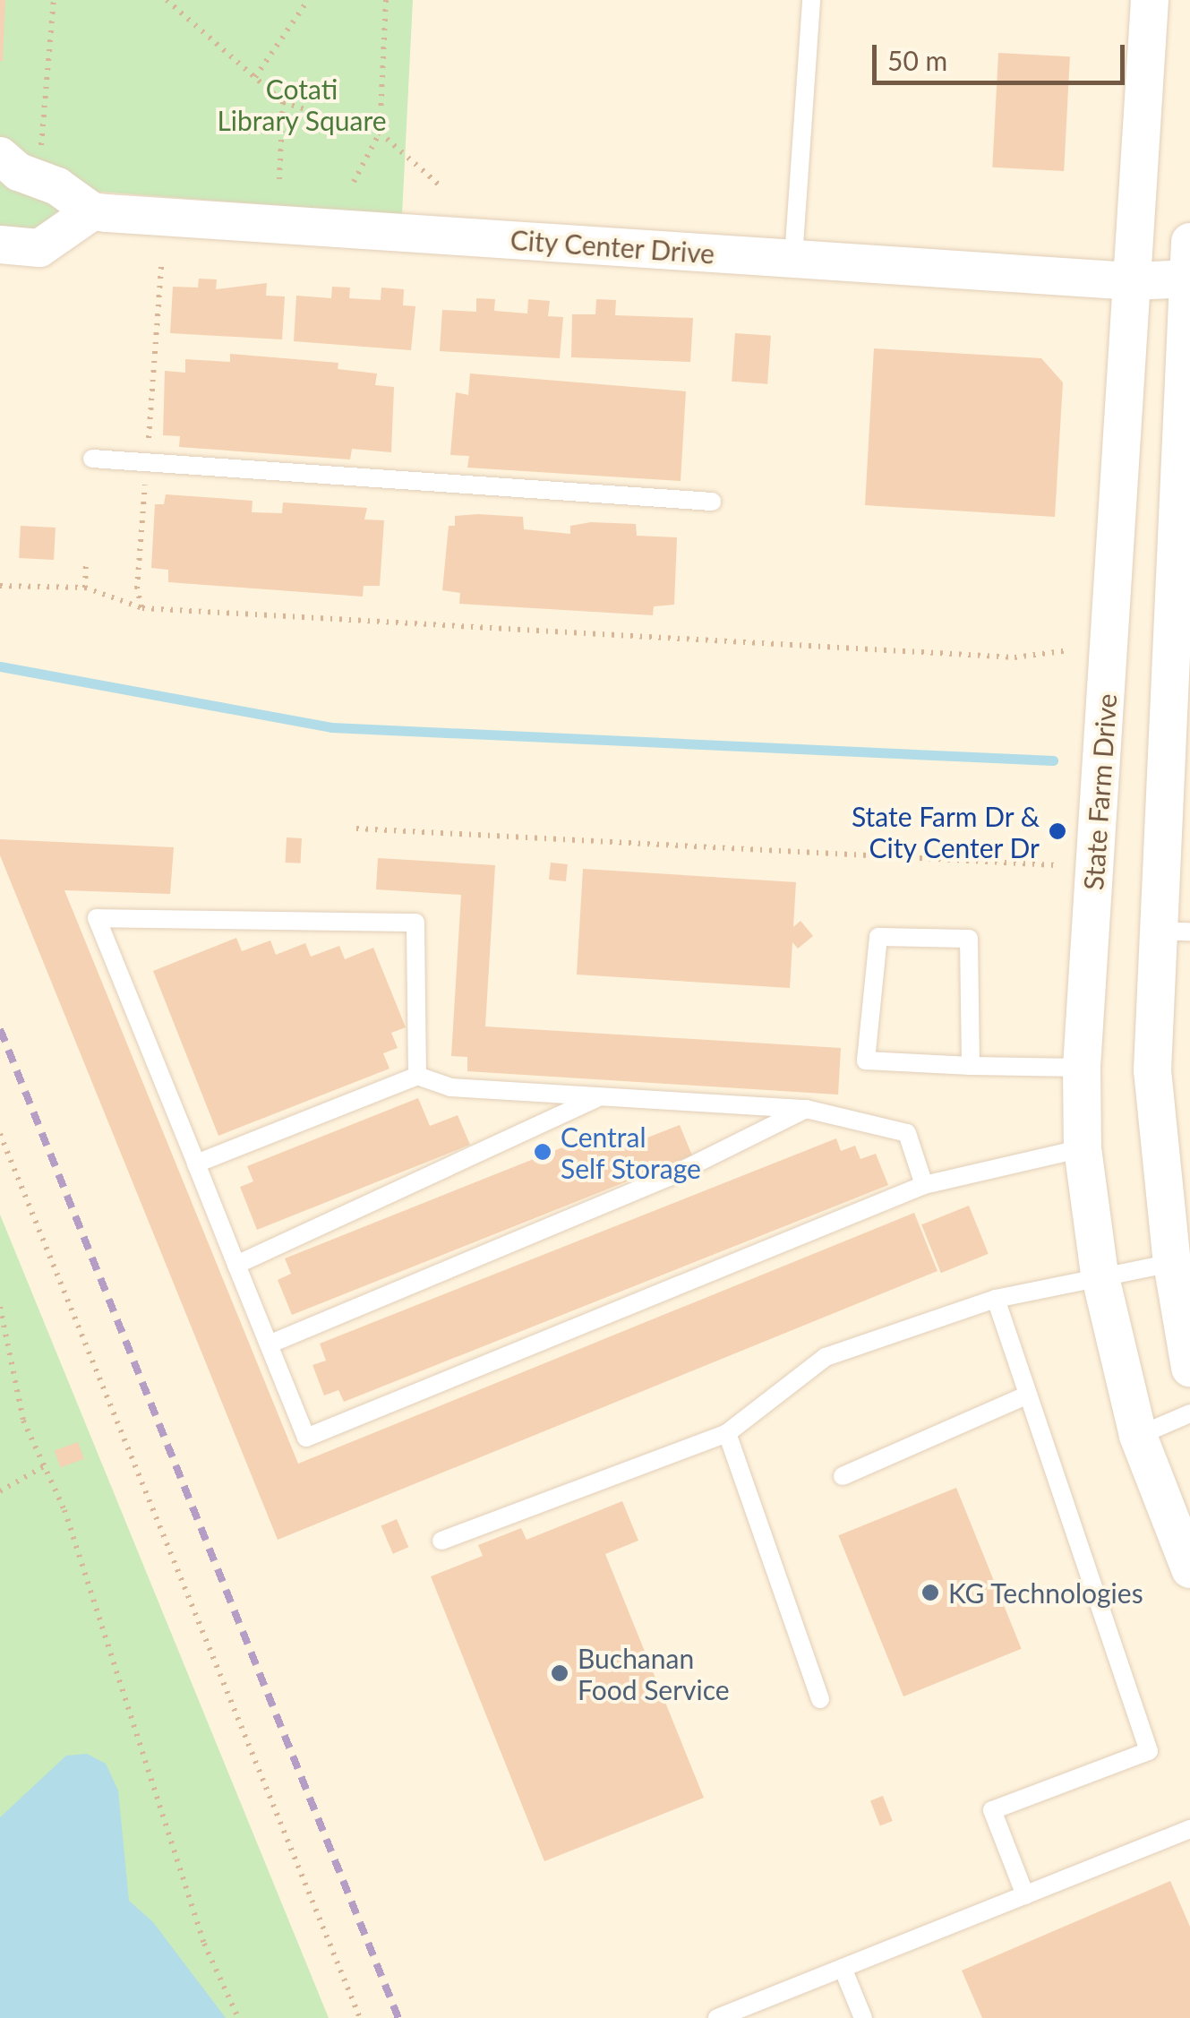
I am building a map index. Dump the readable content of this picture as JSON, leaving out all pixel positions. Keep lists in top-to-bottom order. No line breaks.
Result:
{"streets":{"street":["City Center Drive","State Farm Drive"]},"crossings":[["City Center Drive","State Farm Drive"]],"parks":["Cotati Library Square"],"places":["State Farm Dr & City Center Dr","Central Self Storage","KG Technologies","Buchanan Food Service"],"scale_bar":"50 m"}
